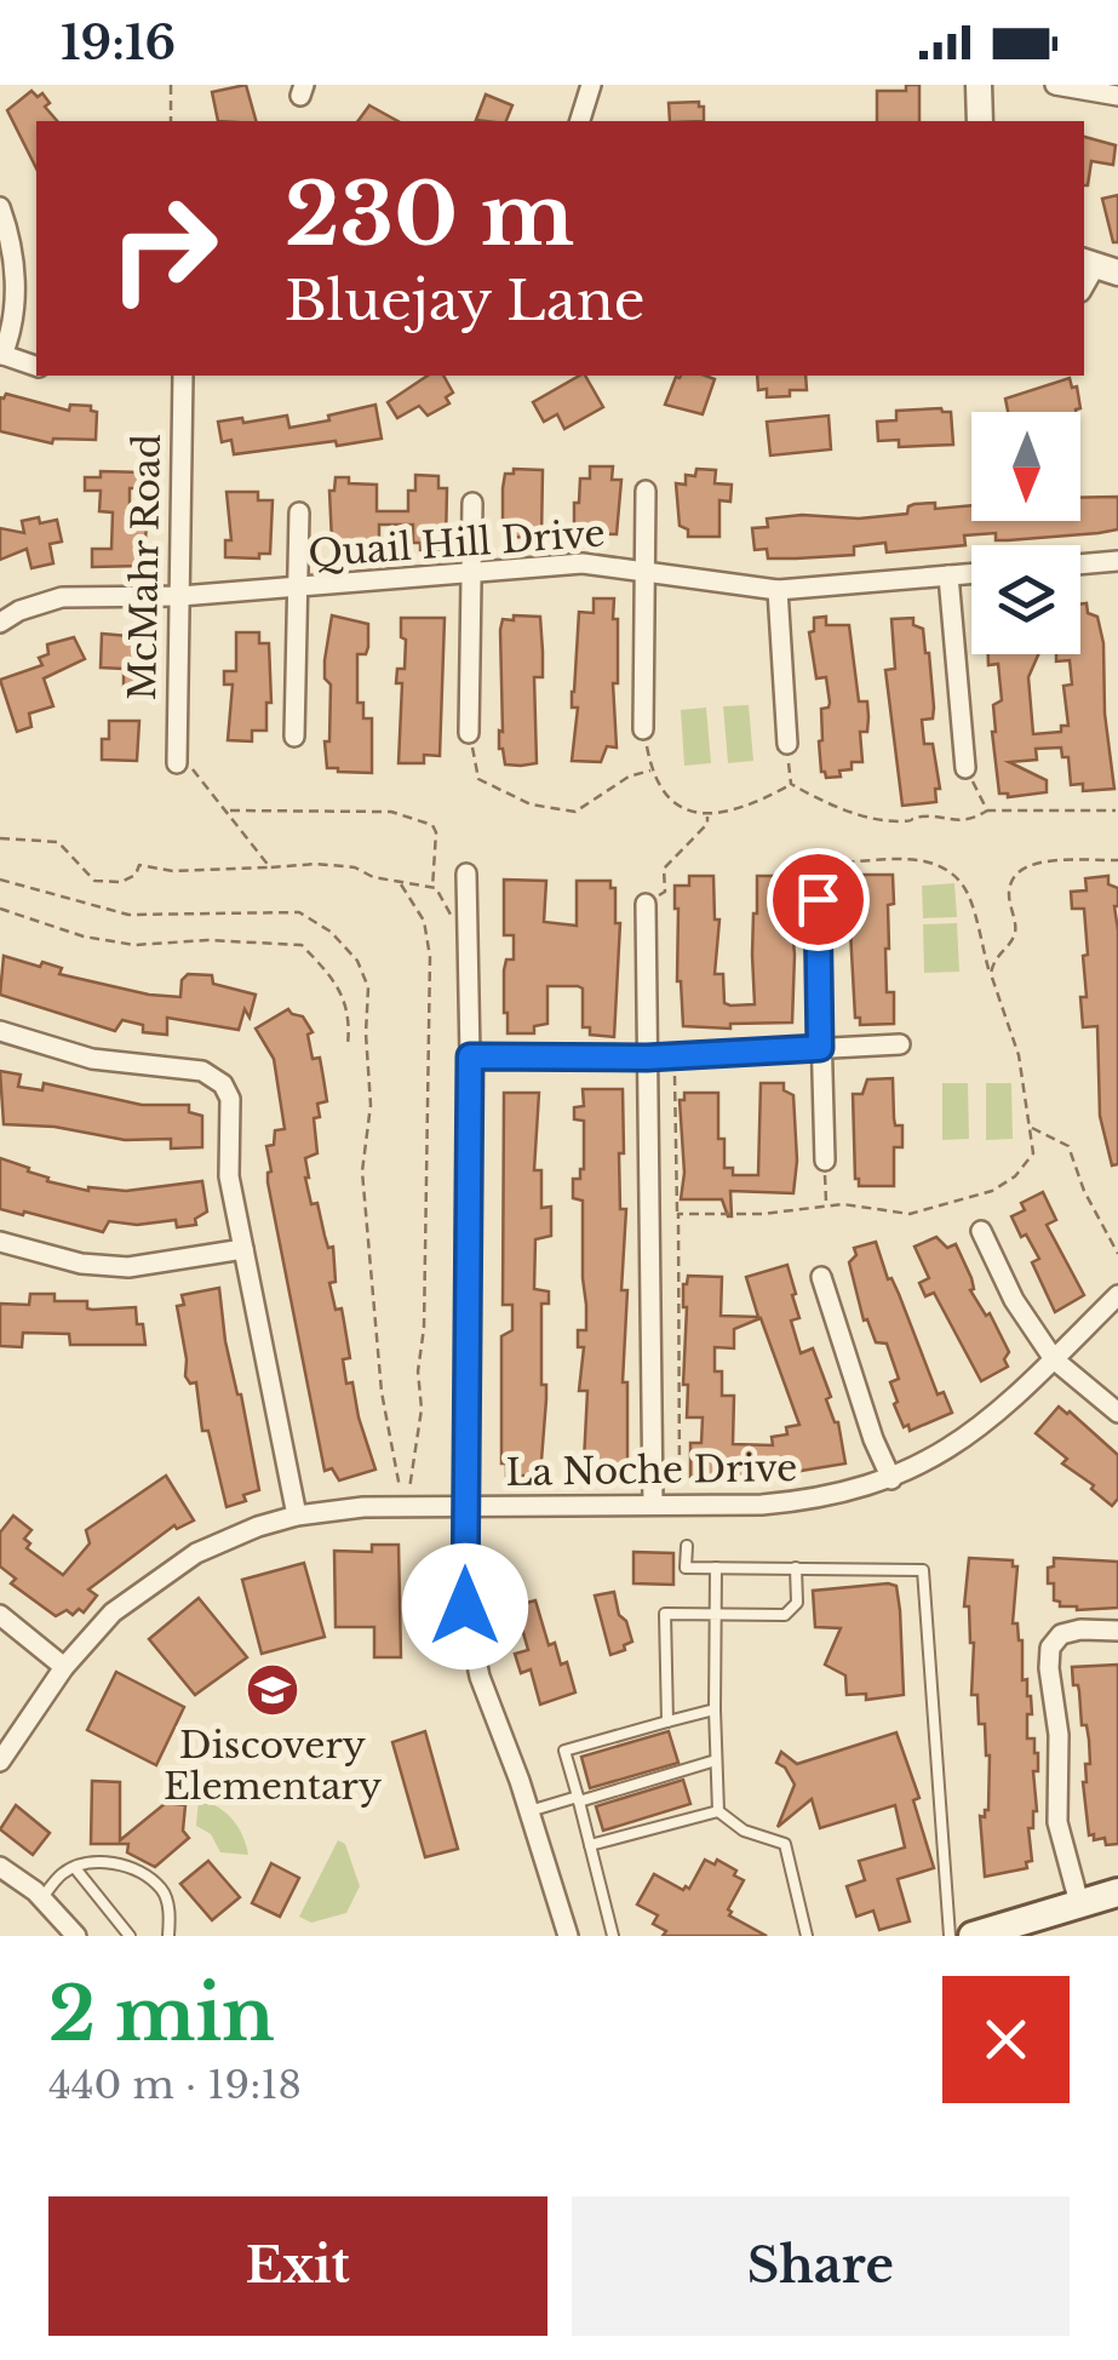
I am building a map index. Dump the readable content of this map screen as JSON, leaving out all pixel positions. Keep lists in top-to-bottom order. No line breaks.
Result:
{"streets":{"street":["Quail Hill Drive","McMahr Road","La Noche Drive"]},"crossings":[["Quail Hill Drive","McMahr Road"]],"places":{"school or university":["Discovery Elementary"]},"north":"bottom","page":{"status":"19:16","turn":["230 m","Bluejay Lane"],"heading":["2 min","440 m · 19:18"],"buttons":["Exit","Share"]}}
